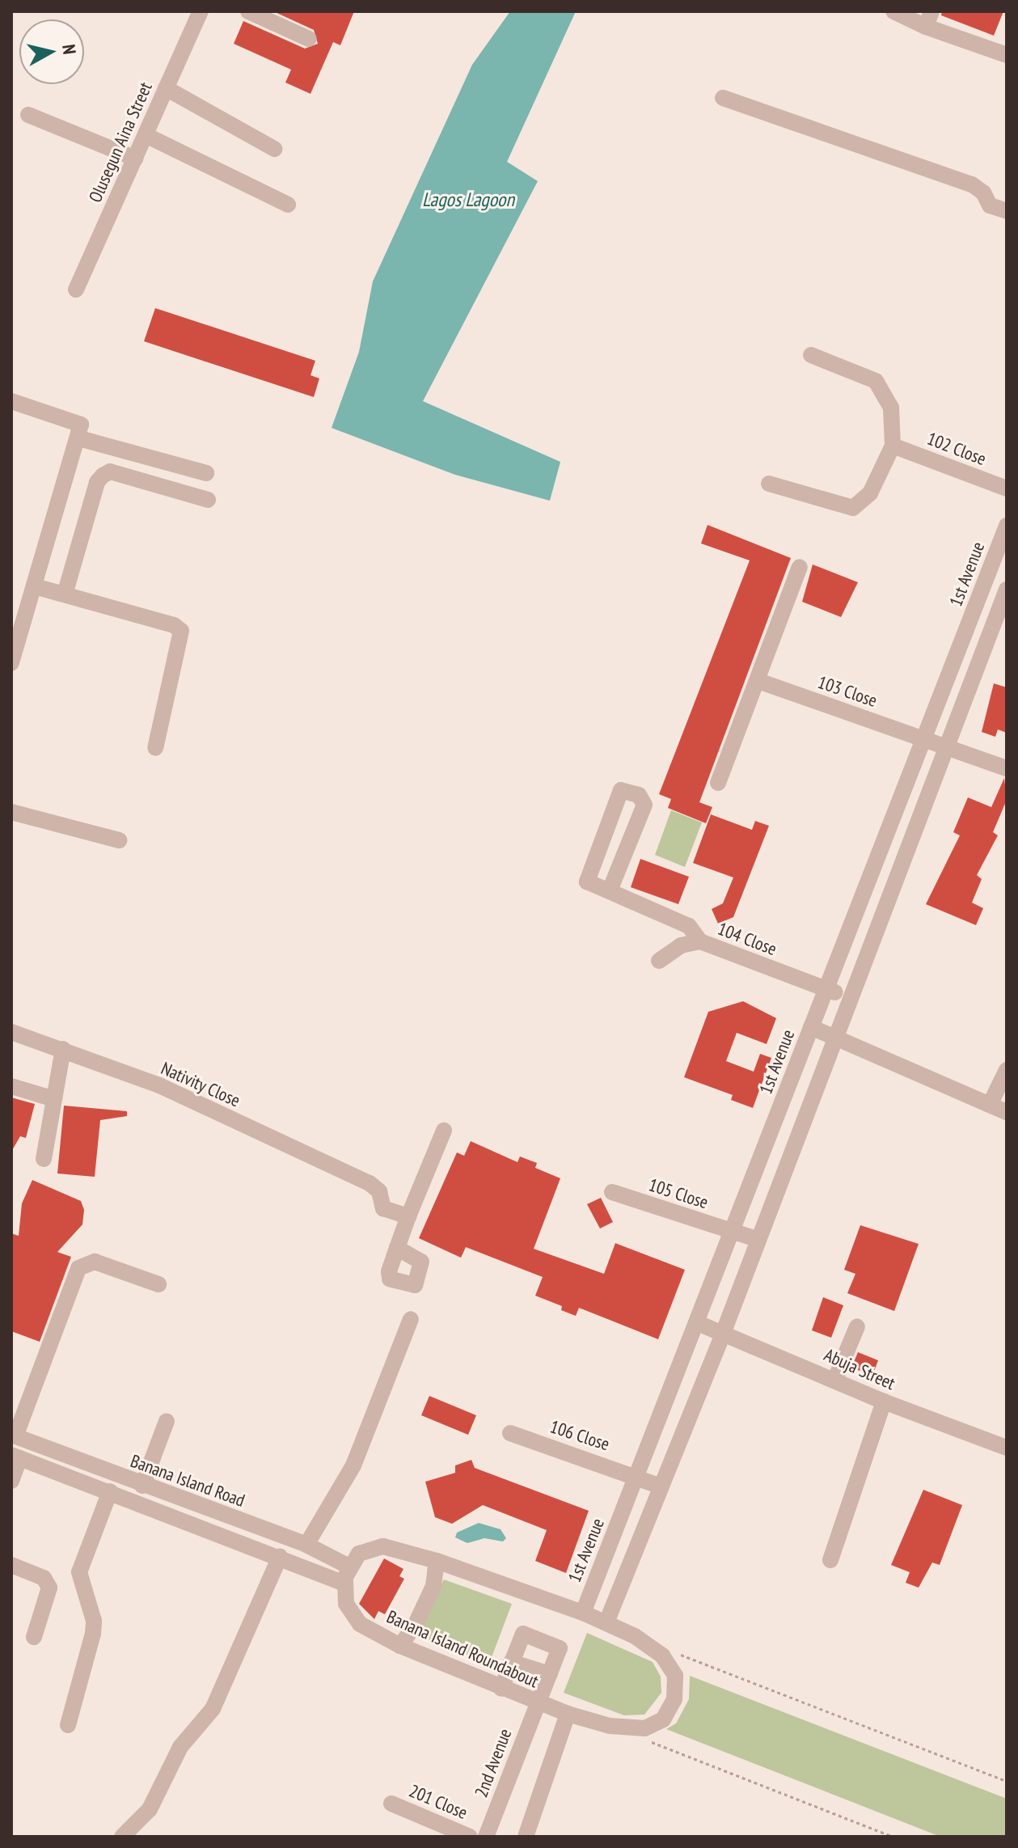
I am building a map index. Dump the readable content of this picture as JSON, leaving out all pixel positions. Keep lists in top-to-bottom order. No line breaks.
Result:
{"streets":{"street":["Olusegun Aina Street","102 Close","1st Avenue","103 Close","104 Close","Nativity Close","105 Close","Abuja Street","106 Close","Banana Island Road","Banana Island Roundabout","2nd Avenue","201 Close"]},"crossings":[["1st Avenue","103 Close"],["1st Avenue","104 Close"],["1st Avenue","105 Close"],["1st Avenue","Abuja Street"],["1st Avenue","106 Close"],["1st Avenue","Banana Island Roundabout"],["Banana Island Road","Banana Island Roundabout"],["Banana Island Roundabout","2nd Avenue"]],"water":["Lagos Lagoon"],"north":"right"}
